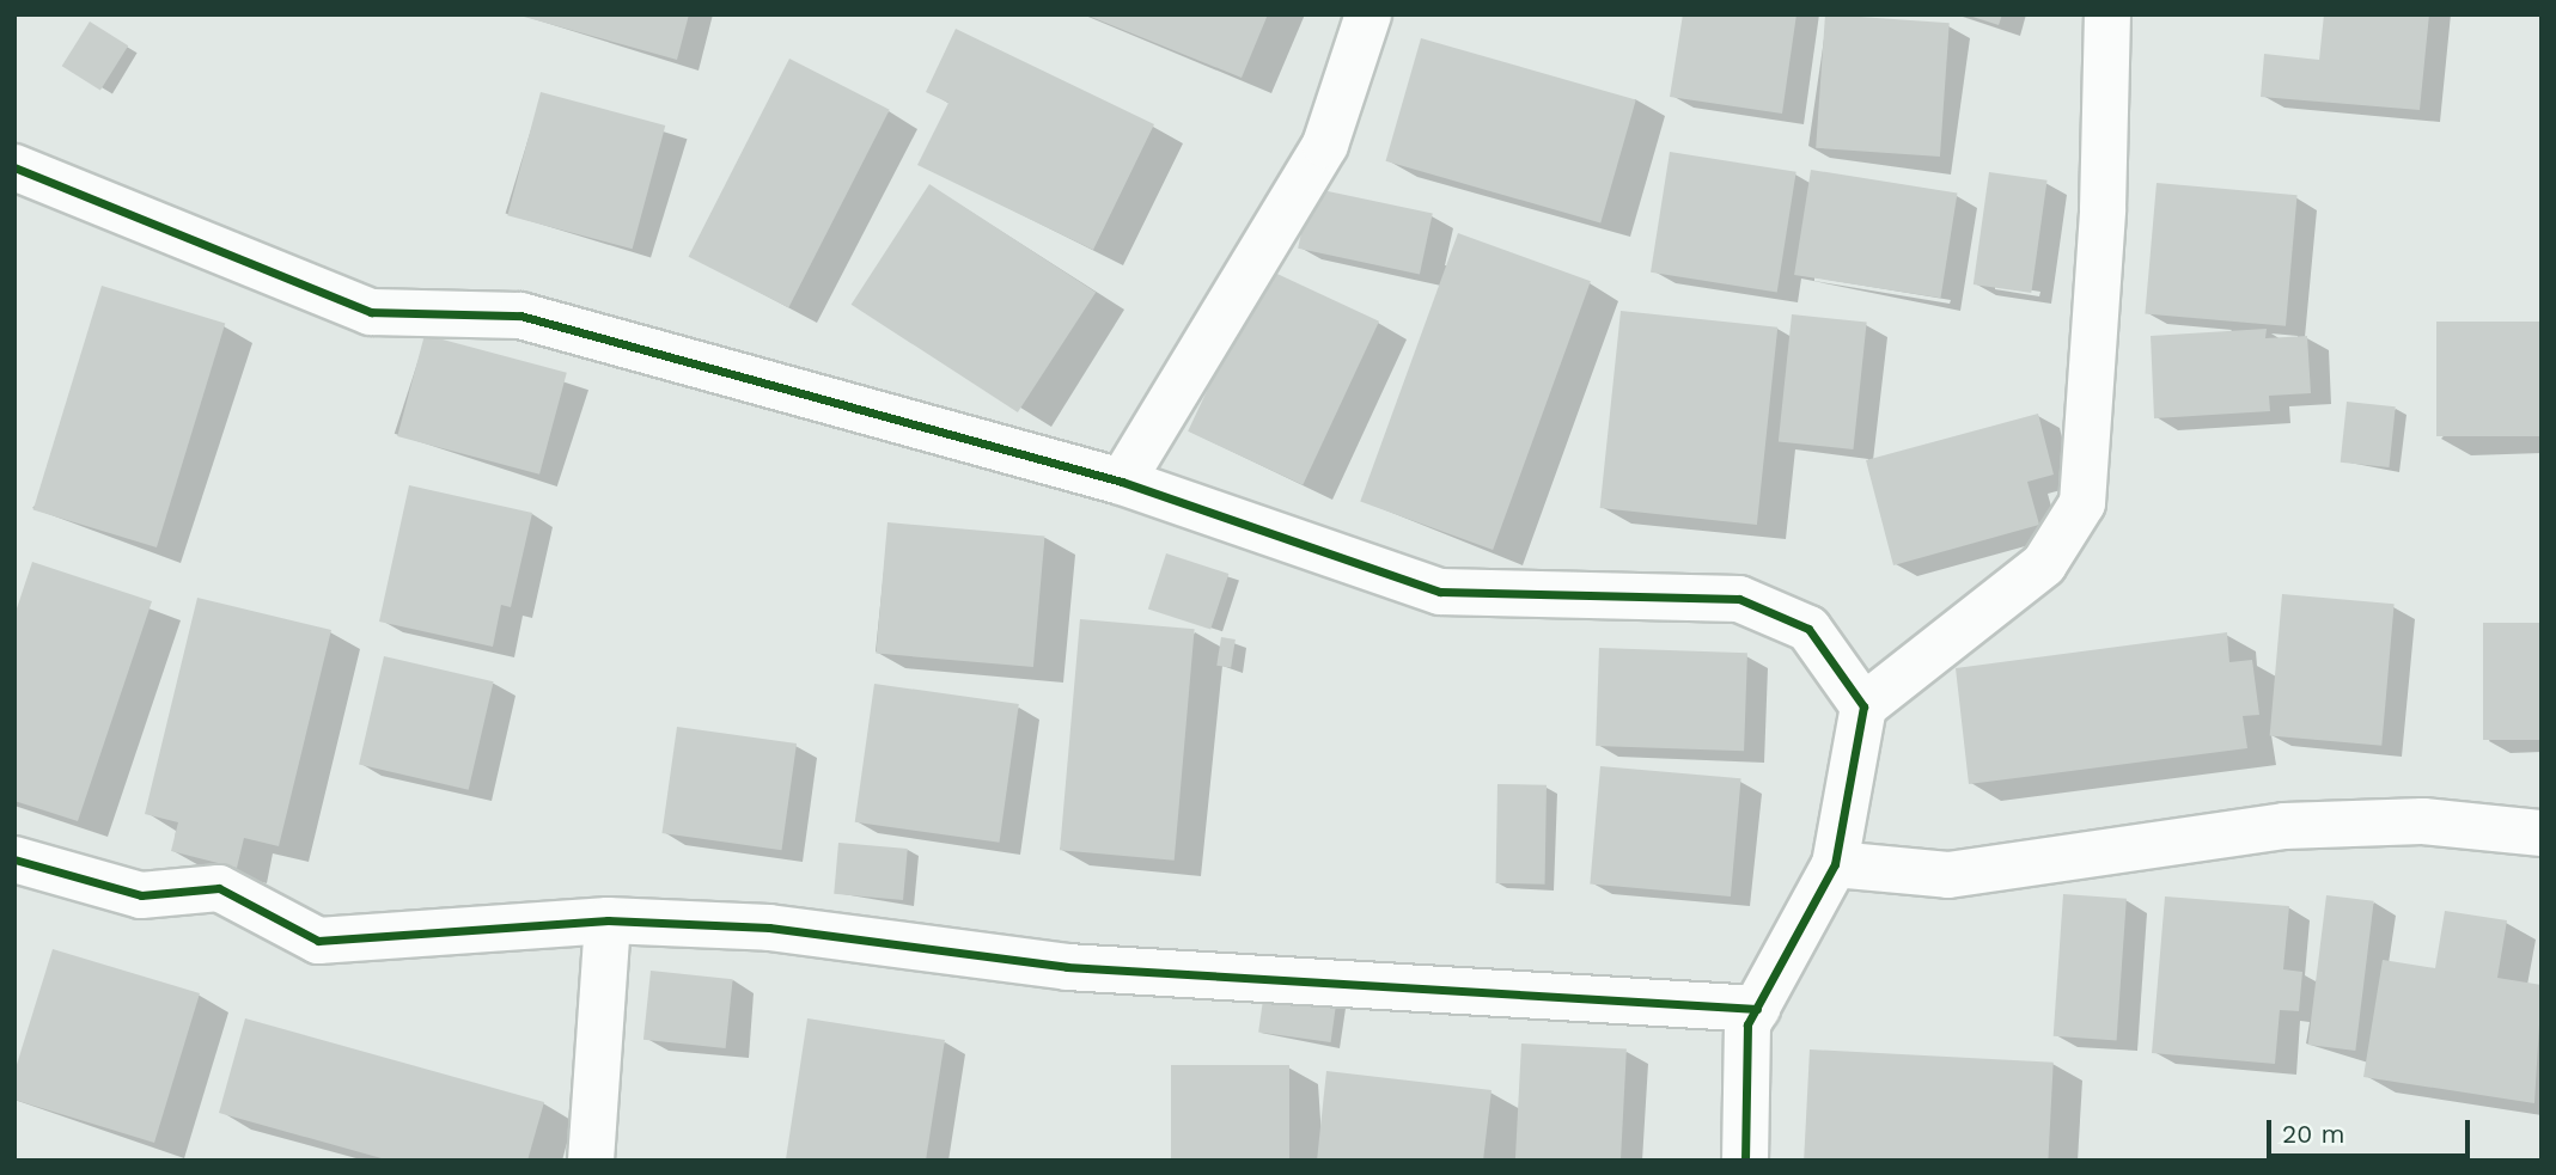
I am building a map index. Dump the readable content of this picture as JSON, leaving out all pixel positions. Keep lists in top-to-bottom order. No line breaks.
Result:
{"scale_bar":"20 m"}
